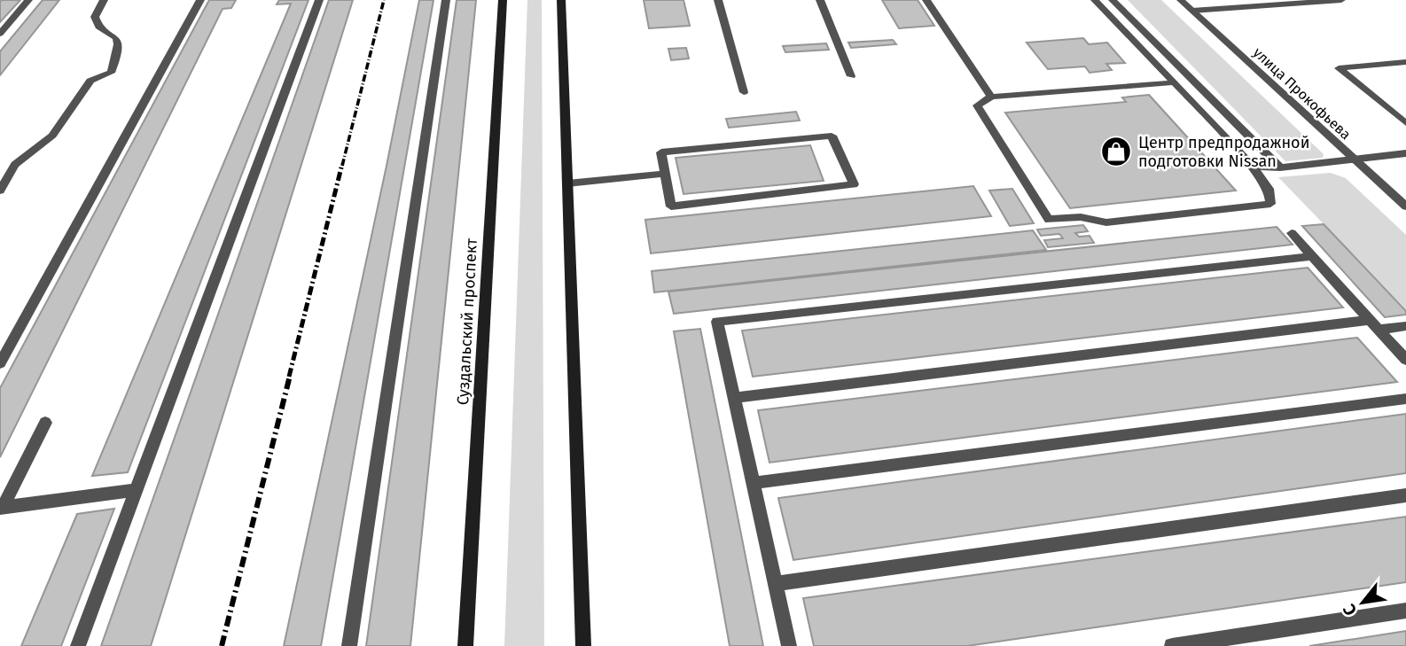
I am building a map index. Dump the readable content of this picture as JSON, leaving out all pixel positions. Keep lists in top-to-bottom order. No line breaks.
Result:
{"streets":{"main road":["Суздальский проспект"],"street":["улица Прокофьева"]},"places":{"shop":["Центр предпродажной подготовки Nissan"]},"north":"bottom left"}
